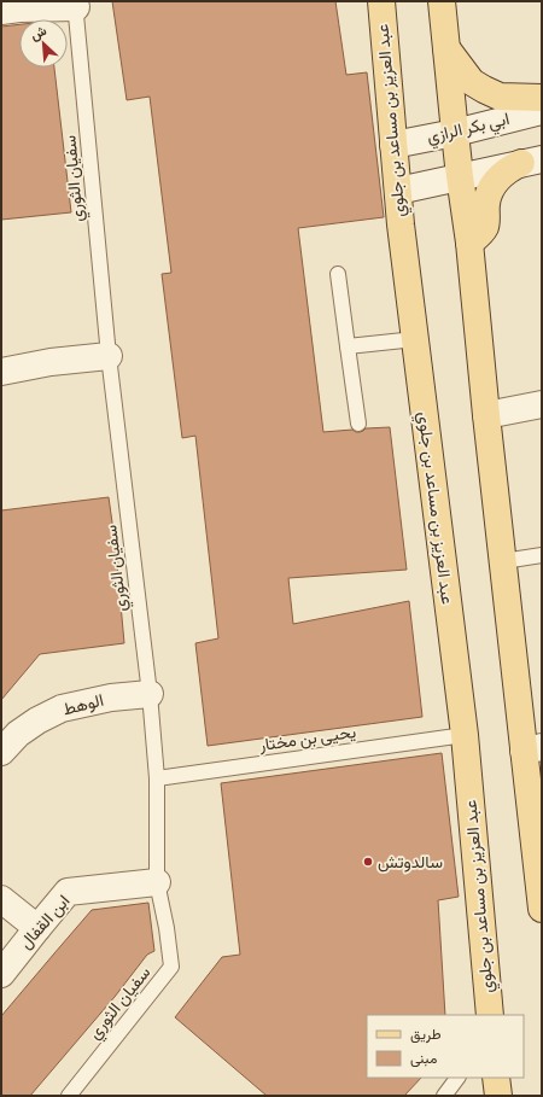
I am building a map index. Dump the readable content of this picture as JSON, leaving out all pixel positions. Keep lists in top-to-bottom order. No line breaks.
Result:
{"streets":{"main road":["عبد العزيز بن مساعد بن جلوي"],"street":["ابي بكر الرازي","الوهط","ابن القفال"],"lane":["سفيان الثوري","يحيى بن مختار"]},"crossings":[["عبد العزيز بن مساعد بن جلوي","ابي بكر الرازي"],["عبد العزيز بن مساعد بن جلوي","يحيى بن مختار"],["سفيان الثوري","الوهط"],["سفيان الثوري","يحيى بن مختار"],["سفيان الثوري","ابن القفال"]],"places":["سالدوتش"],"legend":["طريق","مبنى"],"north":"top left"}
